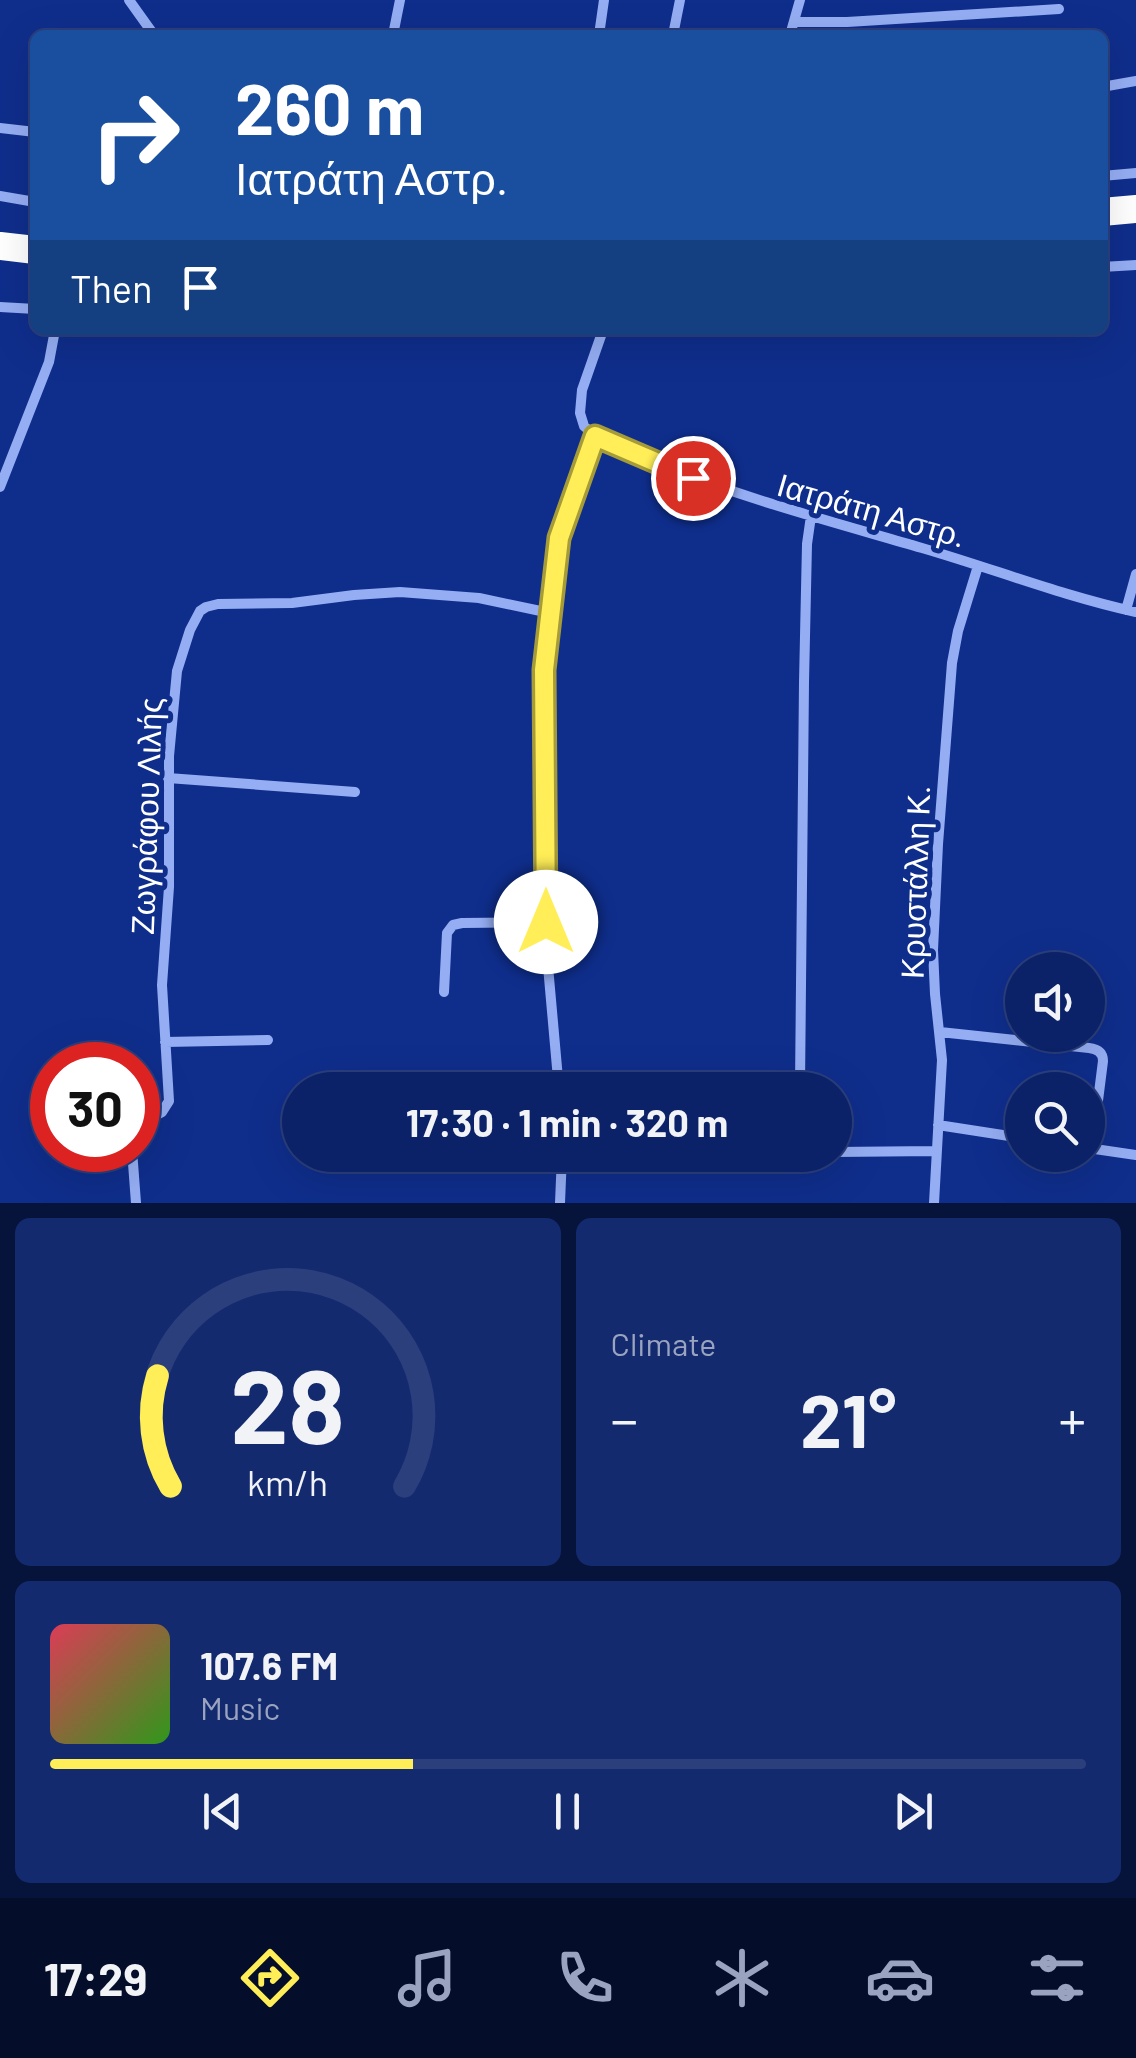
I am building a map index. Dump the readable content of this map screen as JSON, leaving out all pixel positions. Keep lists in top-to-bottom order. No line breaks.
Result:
{"streets":{"street":["Ιατράτη Αστρ.","Ζωγράφου Λιλής","Κρυστάλλη Κ."]},"crossings":[["Ιατράτη Αστρ.","Κρυστάλλη Κ."]],"page":{"turn":["260 m","Ιατράτη Αστρ."],"then":"Then","limit":"30","trip":"17:30 · 1 min · 320 m","tile":"Climate","heat":["−","21°","+"],"song":["107.6 FM","Music"],"tabs":"17:29","gauge":["28","km/h"]}}
